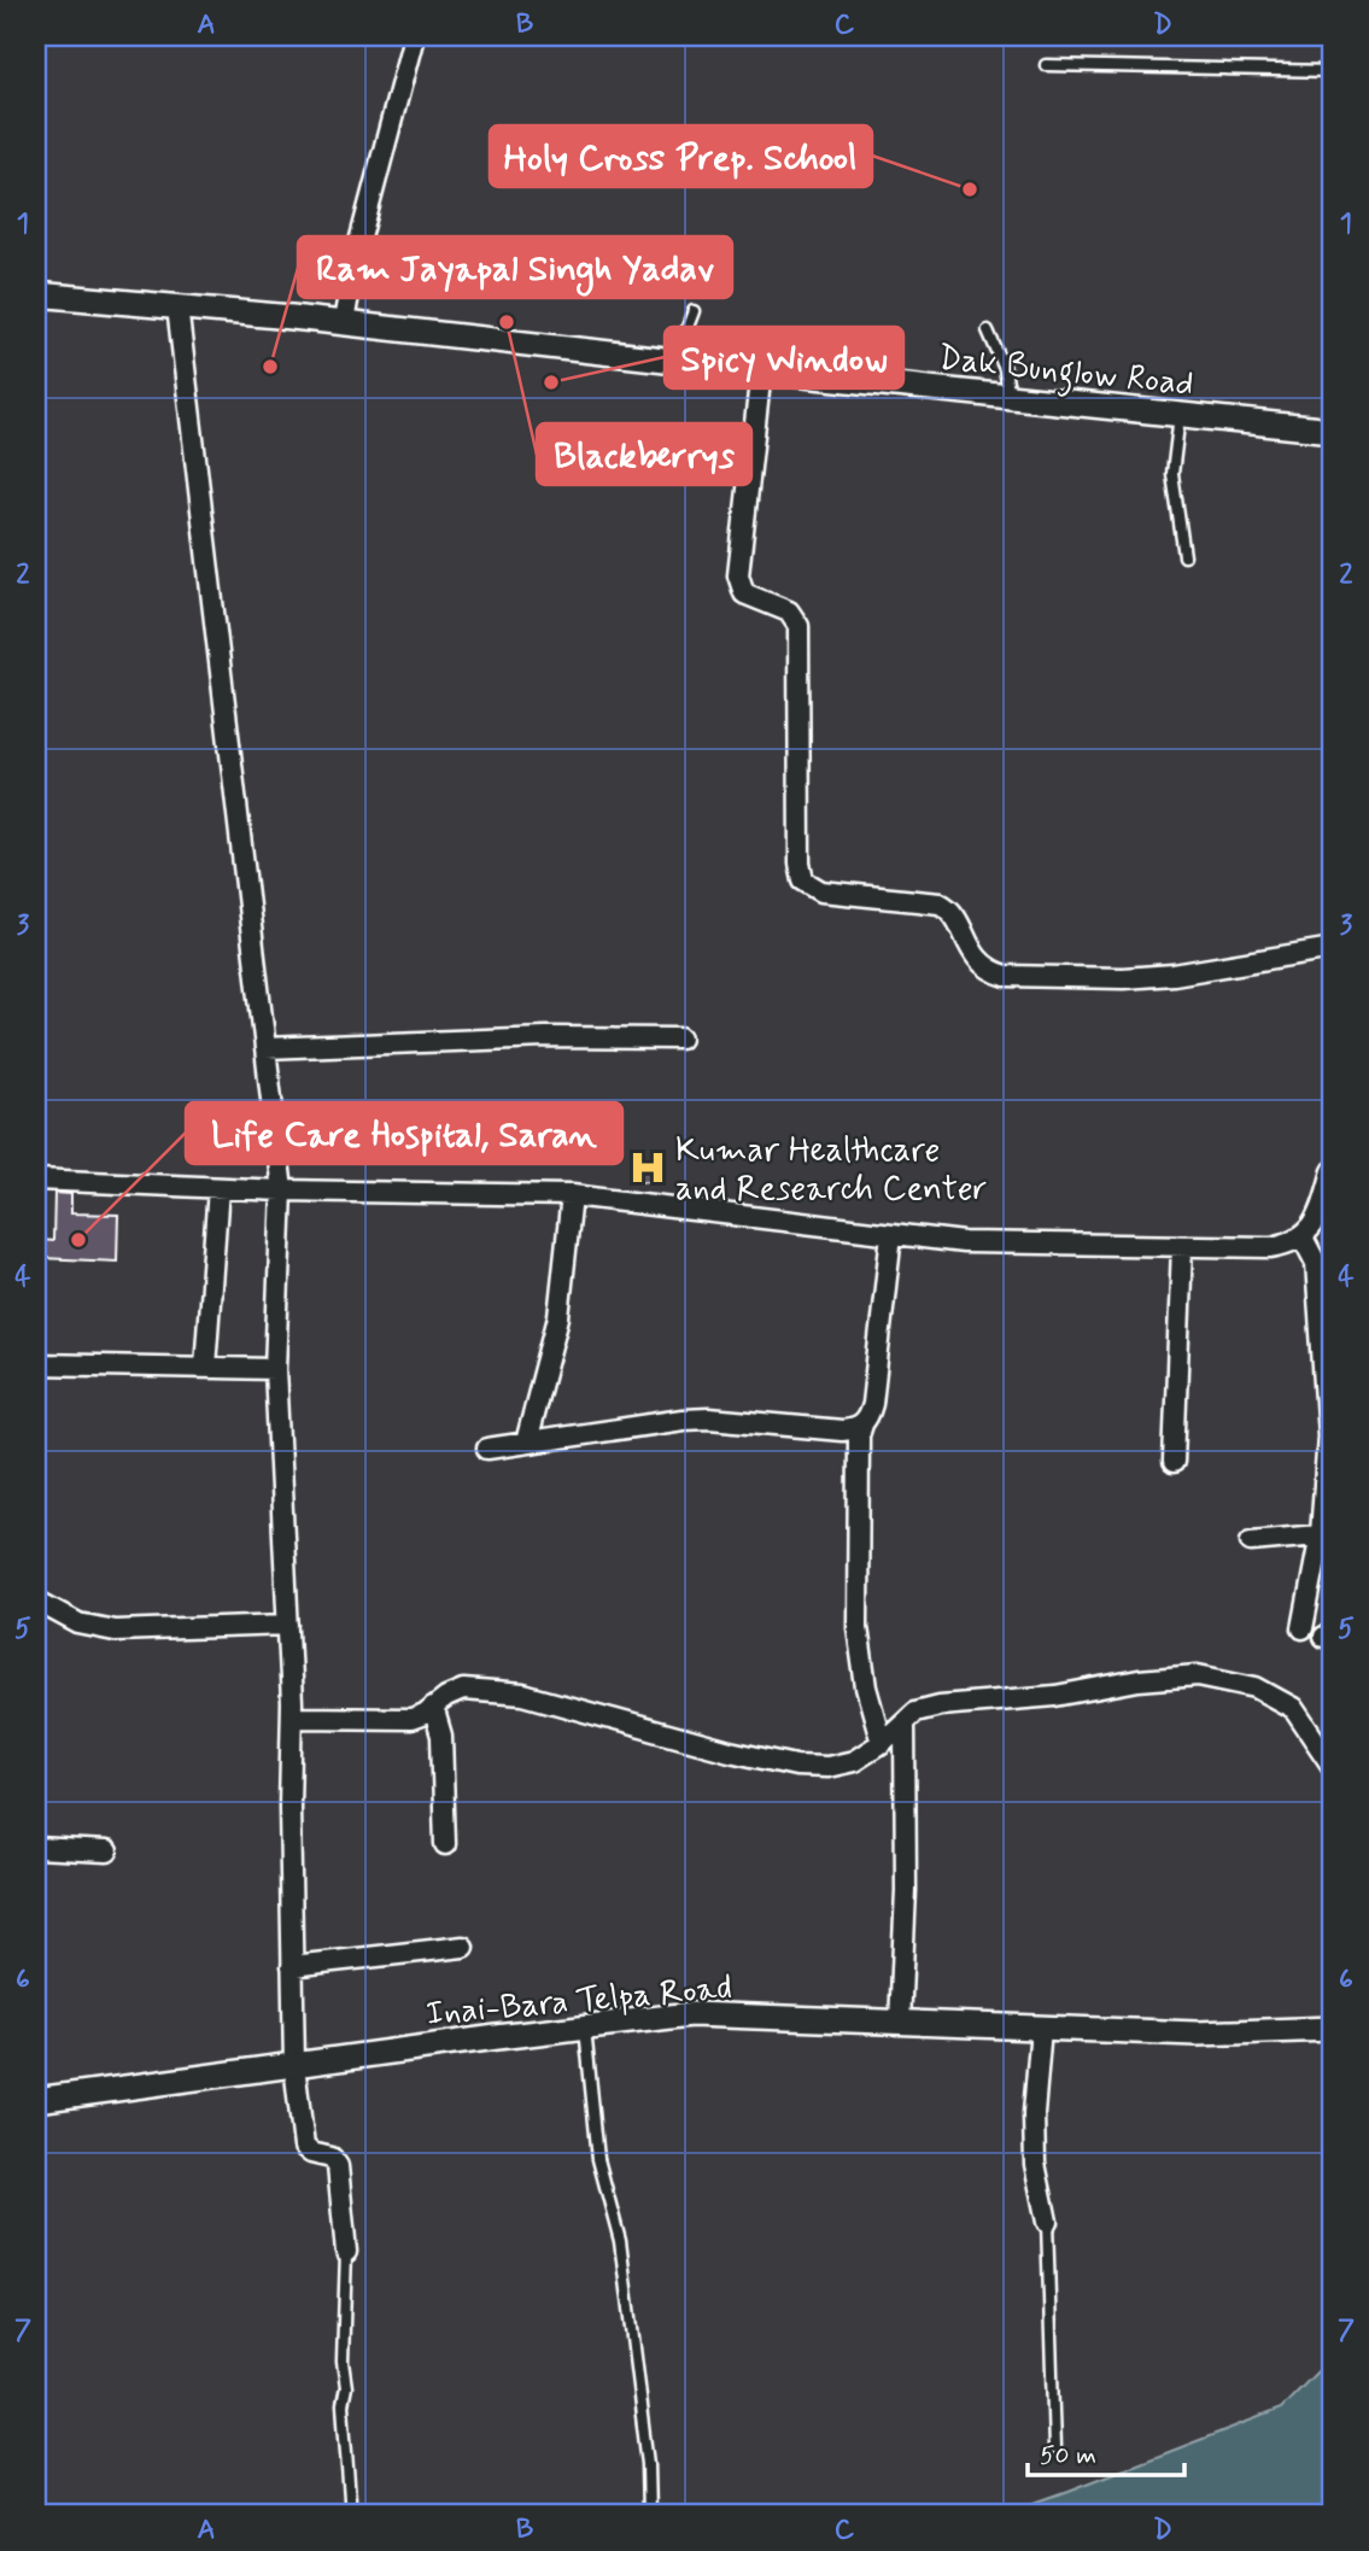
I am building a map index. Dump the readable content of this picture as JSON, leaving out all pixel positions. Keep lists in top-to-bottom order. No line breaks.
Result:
{"streets":{"street":["Dak Bunglow Road","Inai-Bara Telpa Road"]},"places":{"other":["Holy Cross Prep. School","Blackberrys","Ram Jayapal Singh Yadav","Spicy Window","Life Care Hospital, Saran"],"hospital":["Kumar Healthcare and Research Center"]},"scale_bar":"50 m","grid":{"columns":["A","B","C","D"],"rows":["1","2","3","4","5","6","7"]}}
